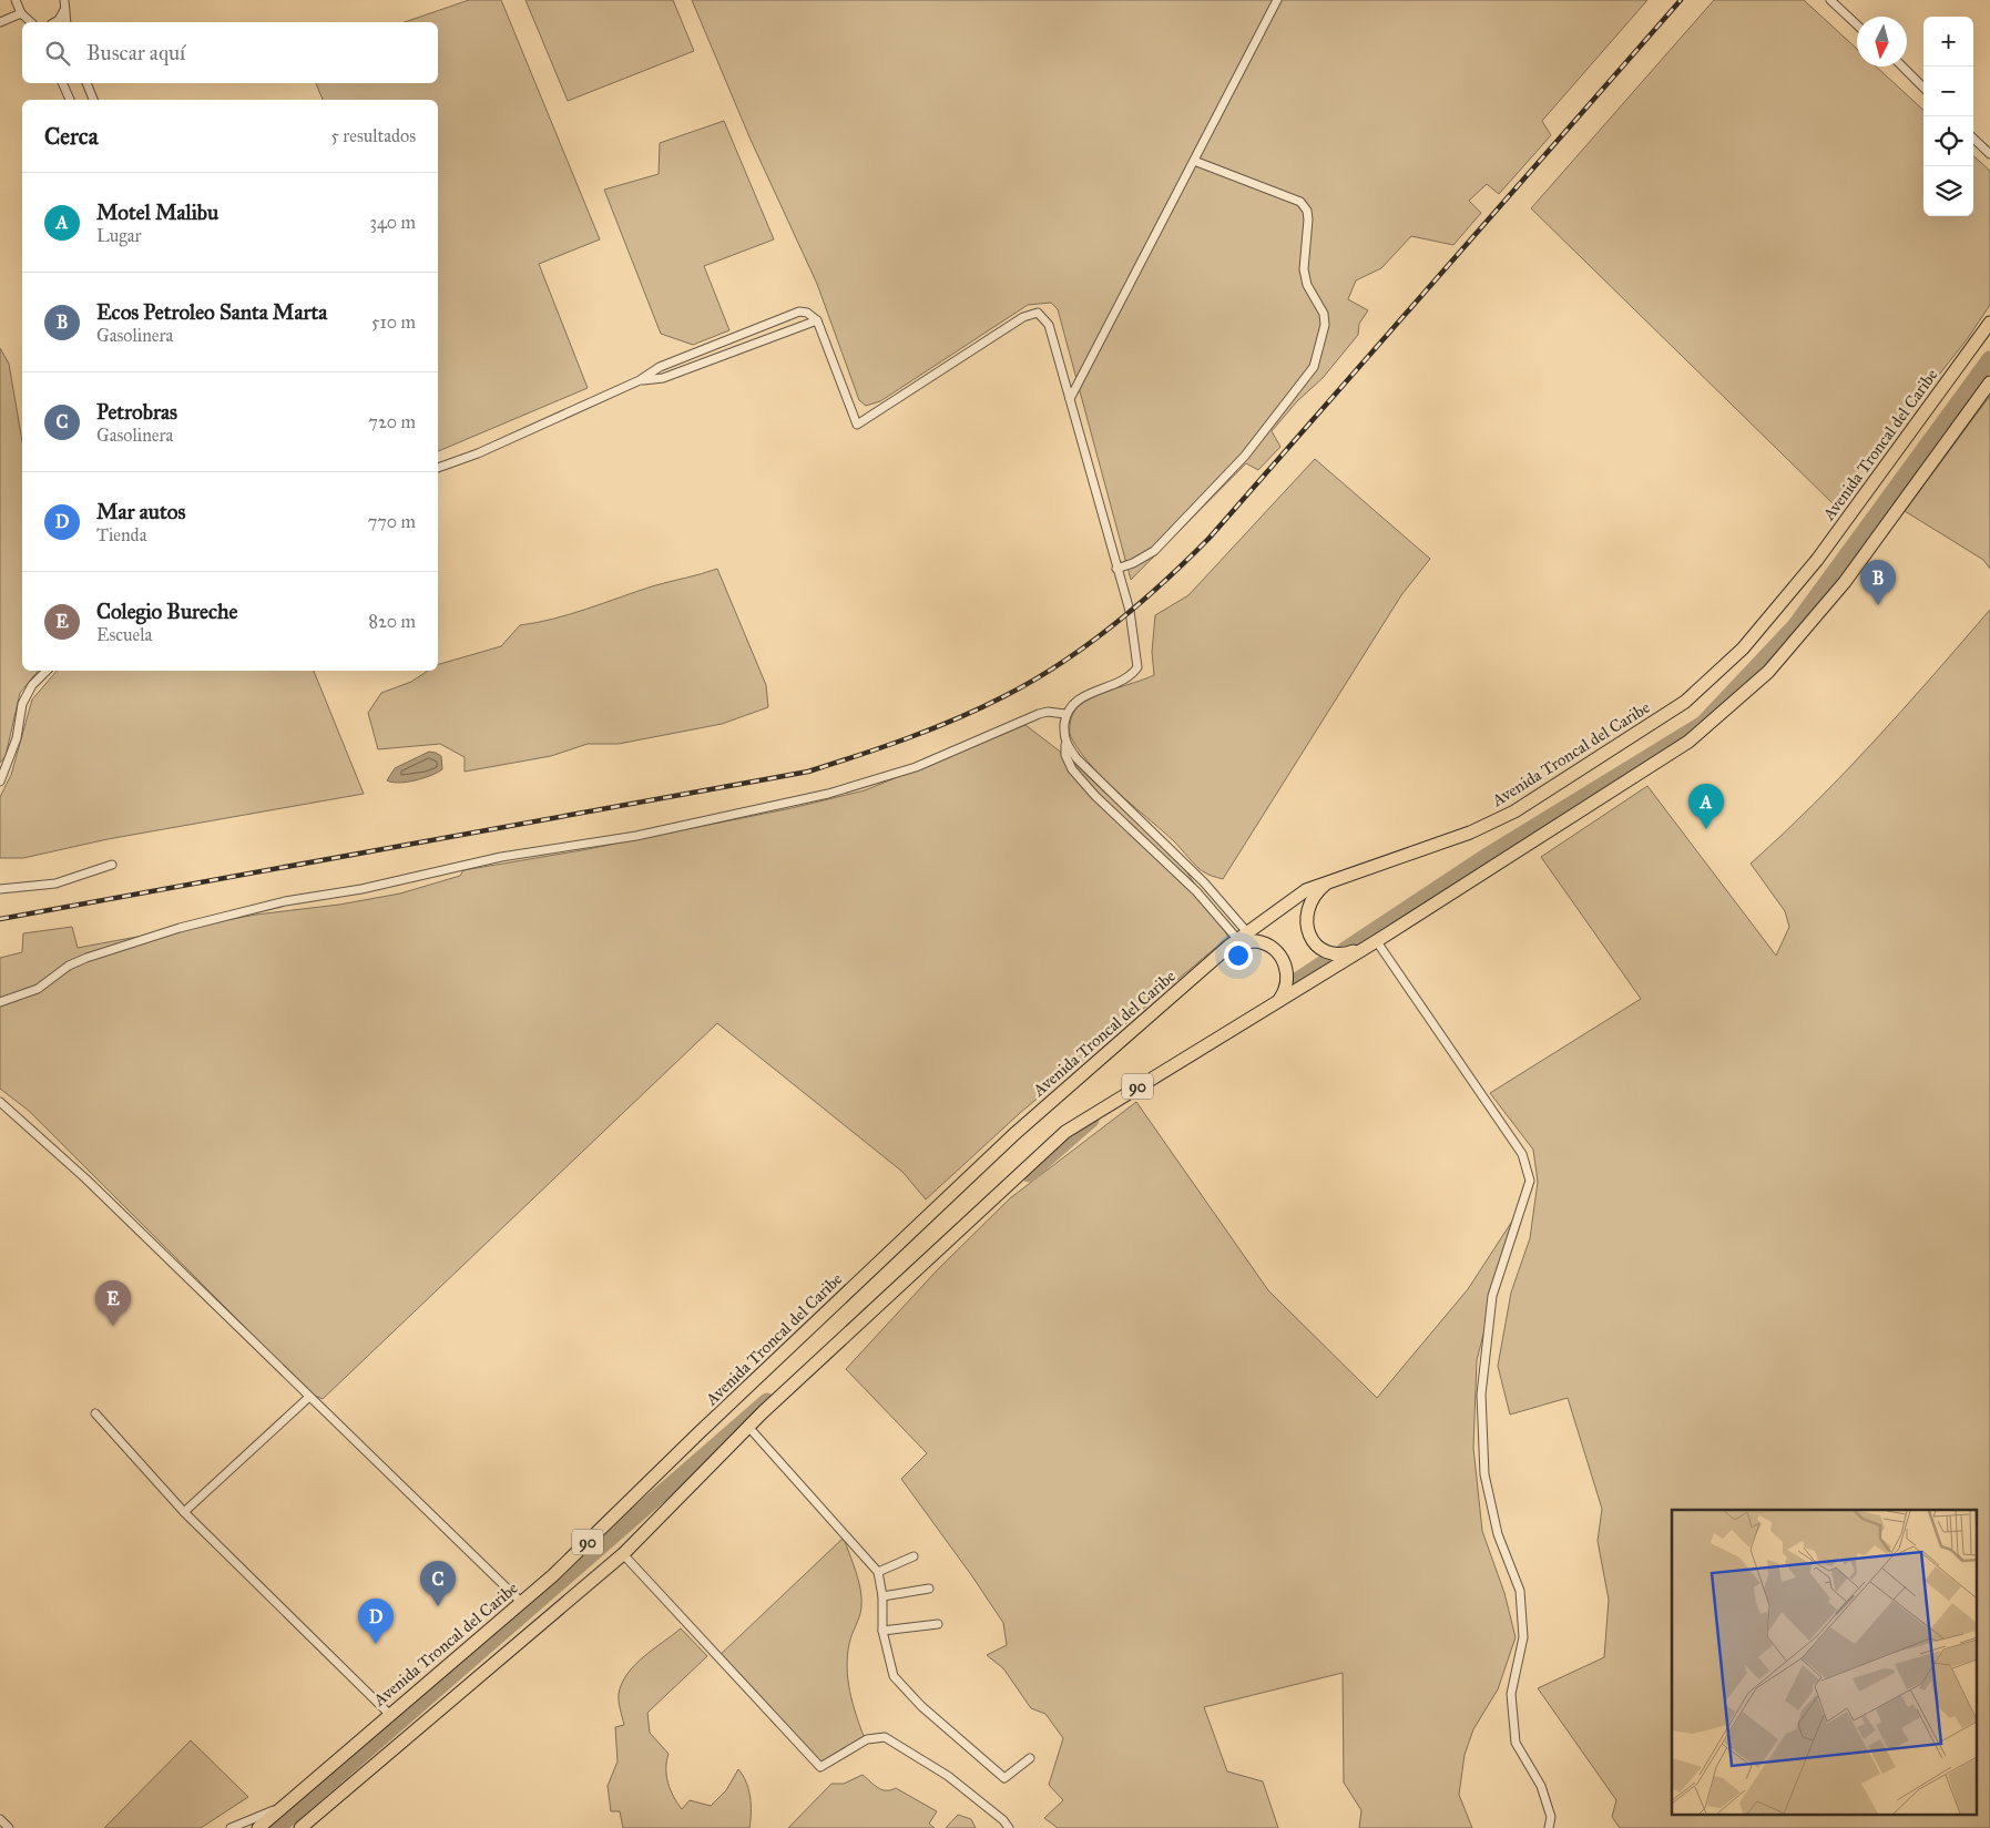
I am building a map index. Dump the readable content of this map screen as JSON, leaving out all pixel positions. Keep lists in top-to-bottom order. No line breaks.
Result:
{"streets":{"highway":["Avenida Troncal del Caribe","90"]},"north":"bottom","page":{"map_buttons":["+","−"],"search":"Buscar aquí","heading":["Cerca","5 resultados"],"list":[{"mark":"A","name":"Motel Malibu","note":"Lugar","value":"340 m"},{"mark":"B","name":"Ecos Petroleo Santa Marta","note":"Gasolinera","value":"510 m"},{"mark":"C","name":"Petrobras","note":"Gasolinera","value":"720 m"},{"mark":"D","name":"Mar autos","note":"Tienda","value":"770 m"},{"mark":"E","name":"Colegio Bureche","note":"Escuela","value":"820 m"}],"pins":["B","A","E","C","D"]}}
